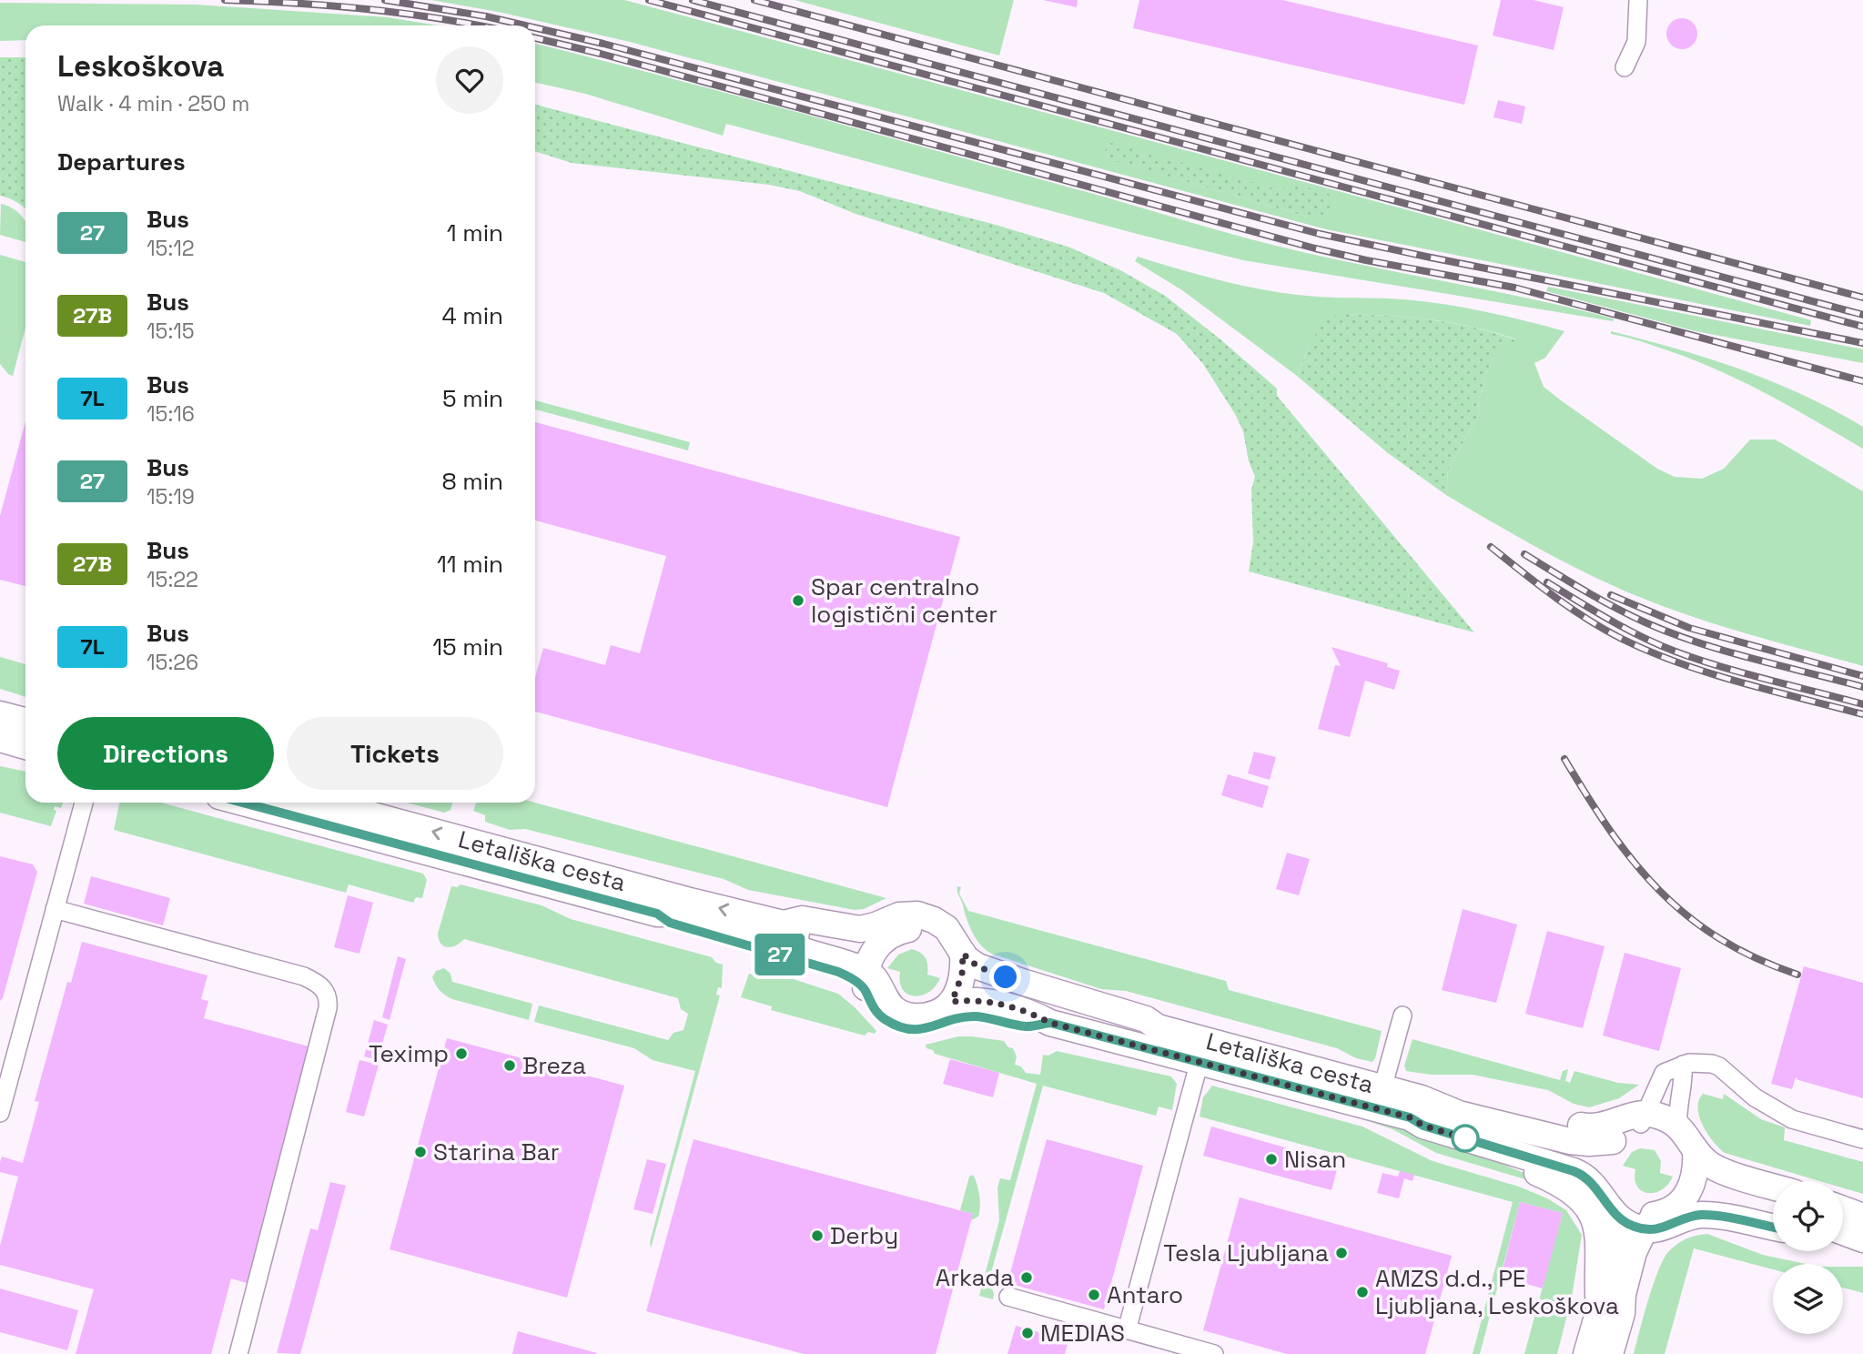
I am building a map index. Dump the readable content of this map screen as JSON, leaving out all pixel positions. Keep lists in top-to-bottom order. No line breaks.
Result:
{"streets":{"main road":["Letališka cesta"]},"places":["Spar centralno logistični center","Teximp","Breza","Starina Bar","Nisan","Derby","Tesla Ljubljana","Arkada","AMZS d.d., PE Ljubljana, Leskoškova","Antaro","MEDIAS"],"lines":["bus line 27"],"page":{"on_map":"27","heading":[["Leskoškova","Walk · 4 min · 250 m"],"Departures"],"list":[{"mark":"27","name":"Bus","note":"15:12","value":"1 min"},{"mark":"27B","name":"Bus","note":"15:15","value":"4 min"},{"mark":"7L","name":"Bus","note":"15:16","value":"5 min"},{"mark":"27","name":"Bus","note":"15:19","value":"8 min"},{"mark":"27B","name":"Bus","note":"15:22","value":"11 min"},{"mark":"7L","name":"Bus","note":"15:26","value":"15 min"}],"buttons":["Directions","Tickets"]}}
